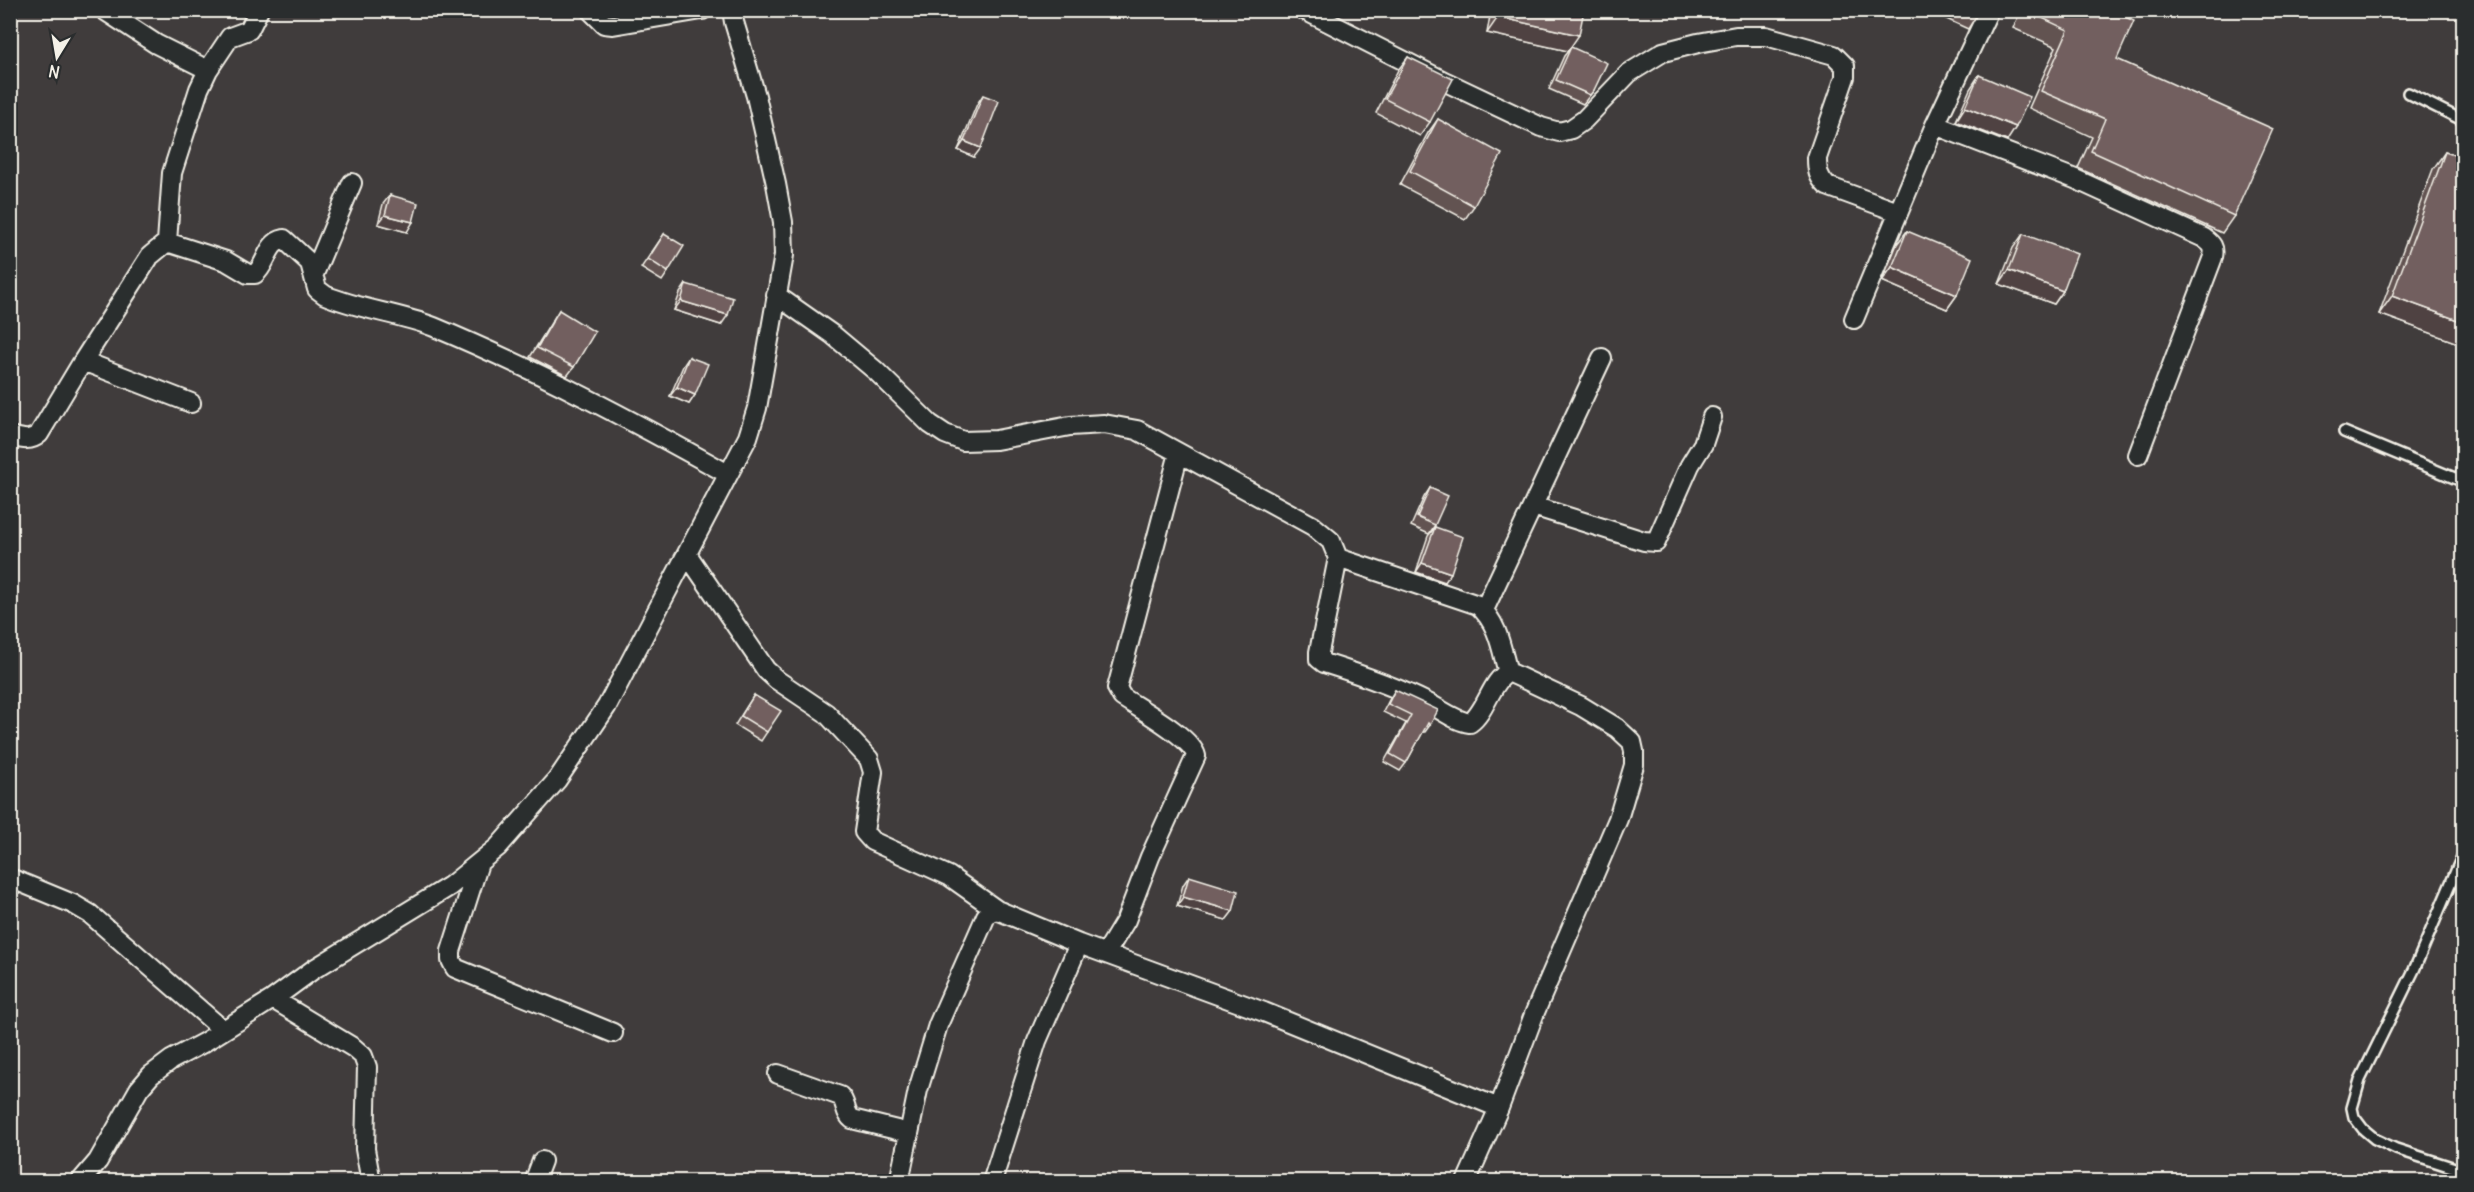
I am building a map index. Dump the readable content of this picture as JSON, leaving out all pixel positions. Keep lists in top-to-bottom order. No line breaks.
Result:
{"north":"bottom"}
